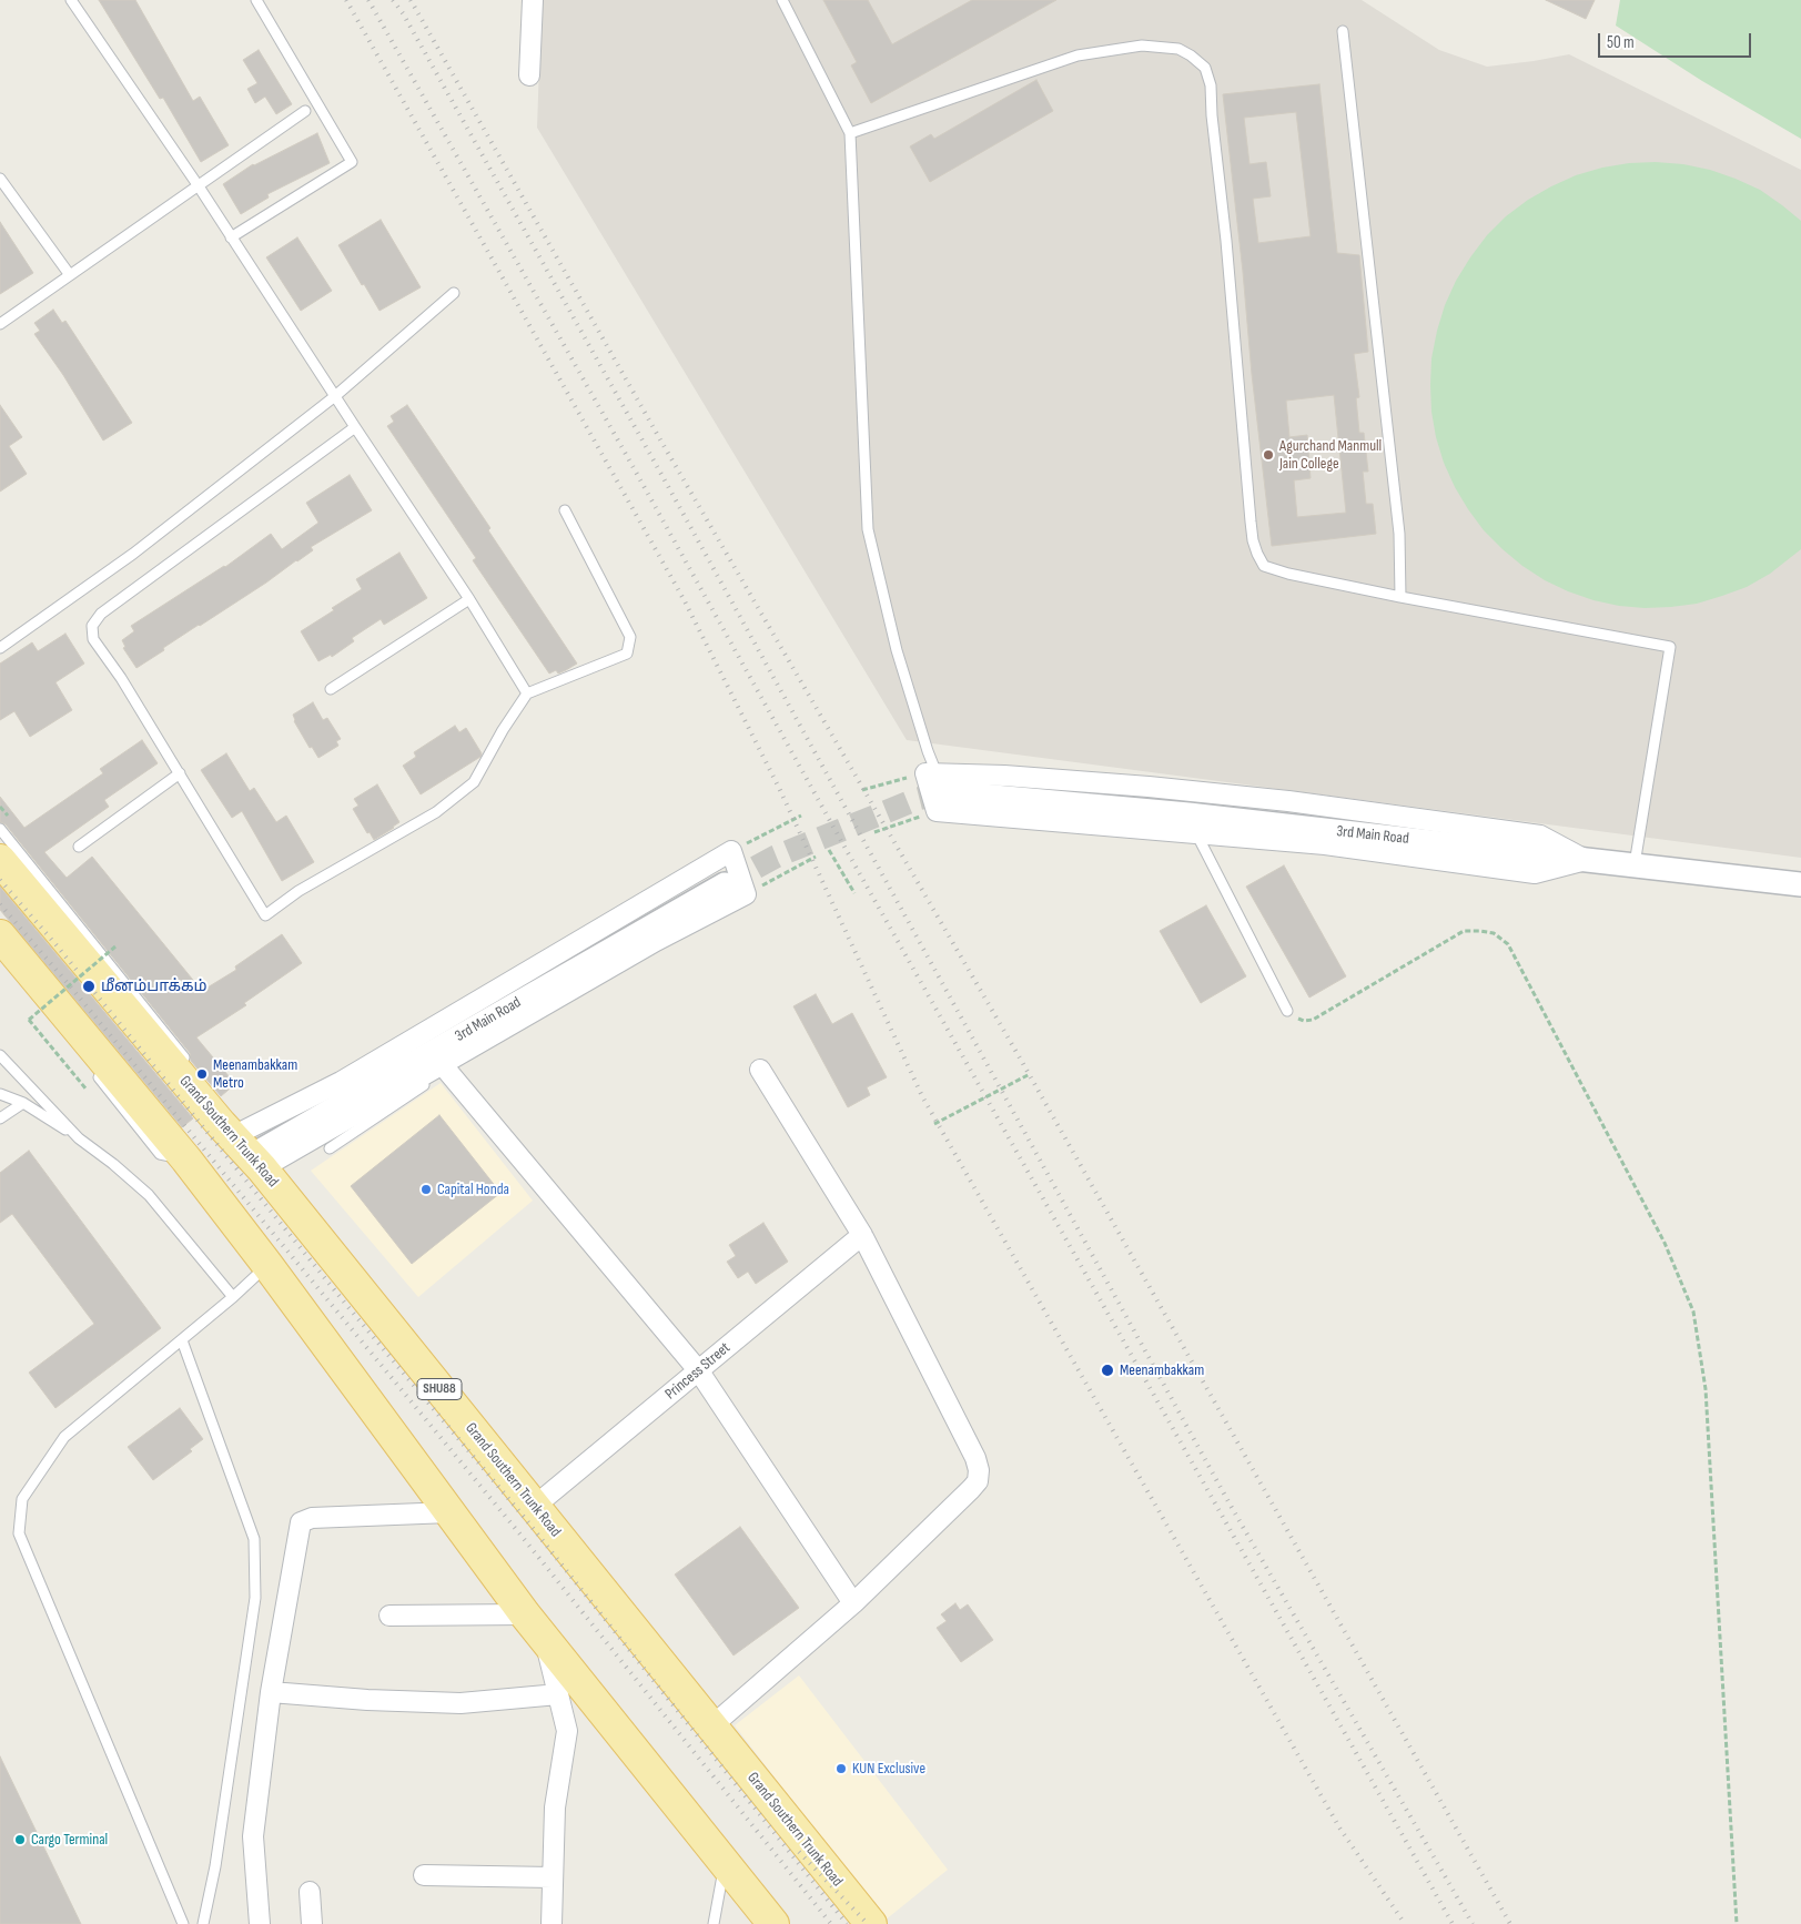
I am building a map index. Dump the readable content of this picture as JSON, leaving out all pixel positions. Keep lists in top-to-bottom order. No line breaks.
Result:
{"streets":{"main road":["Grand Southern Trunk Road","SHU88"],"street":["3rd Main Road","Princess Street"]},"crossings":[["3rd Main Road","Grand Southern Trunk Road"],["Grand Southern Trunk Road","Princess Street"]],"places":["Agurchand Manmull Jain College","மீனம்பாக்கம்","Meenambakkam Metro","Capital Honda","Meenambakkam","KUN Exclusive","Cargo Terminal"],"scale_bar":"50 m"}
